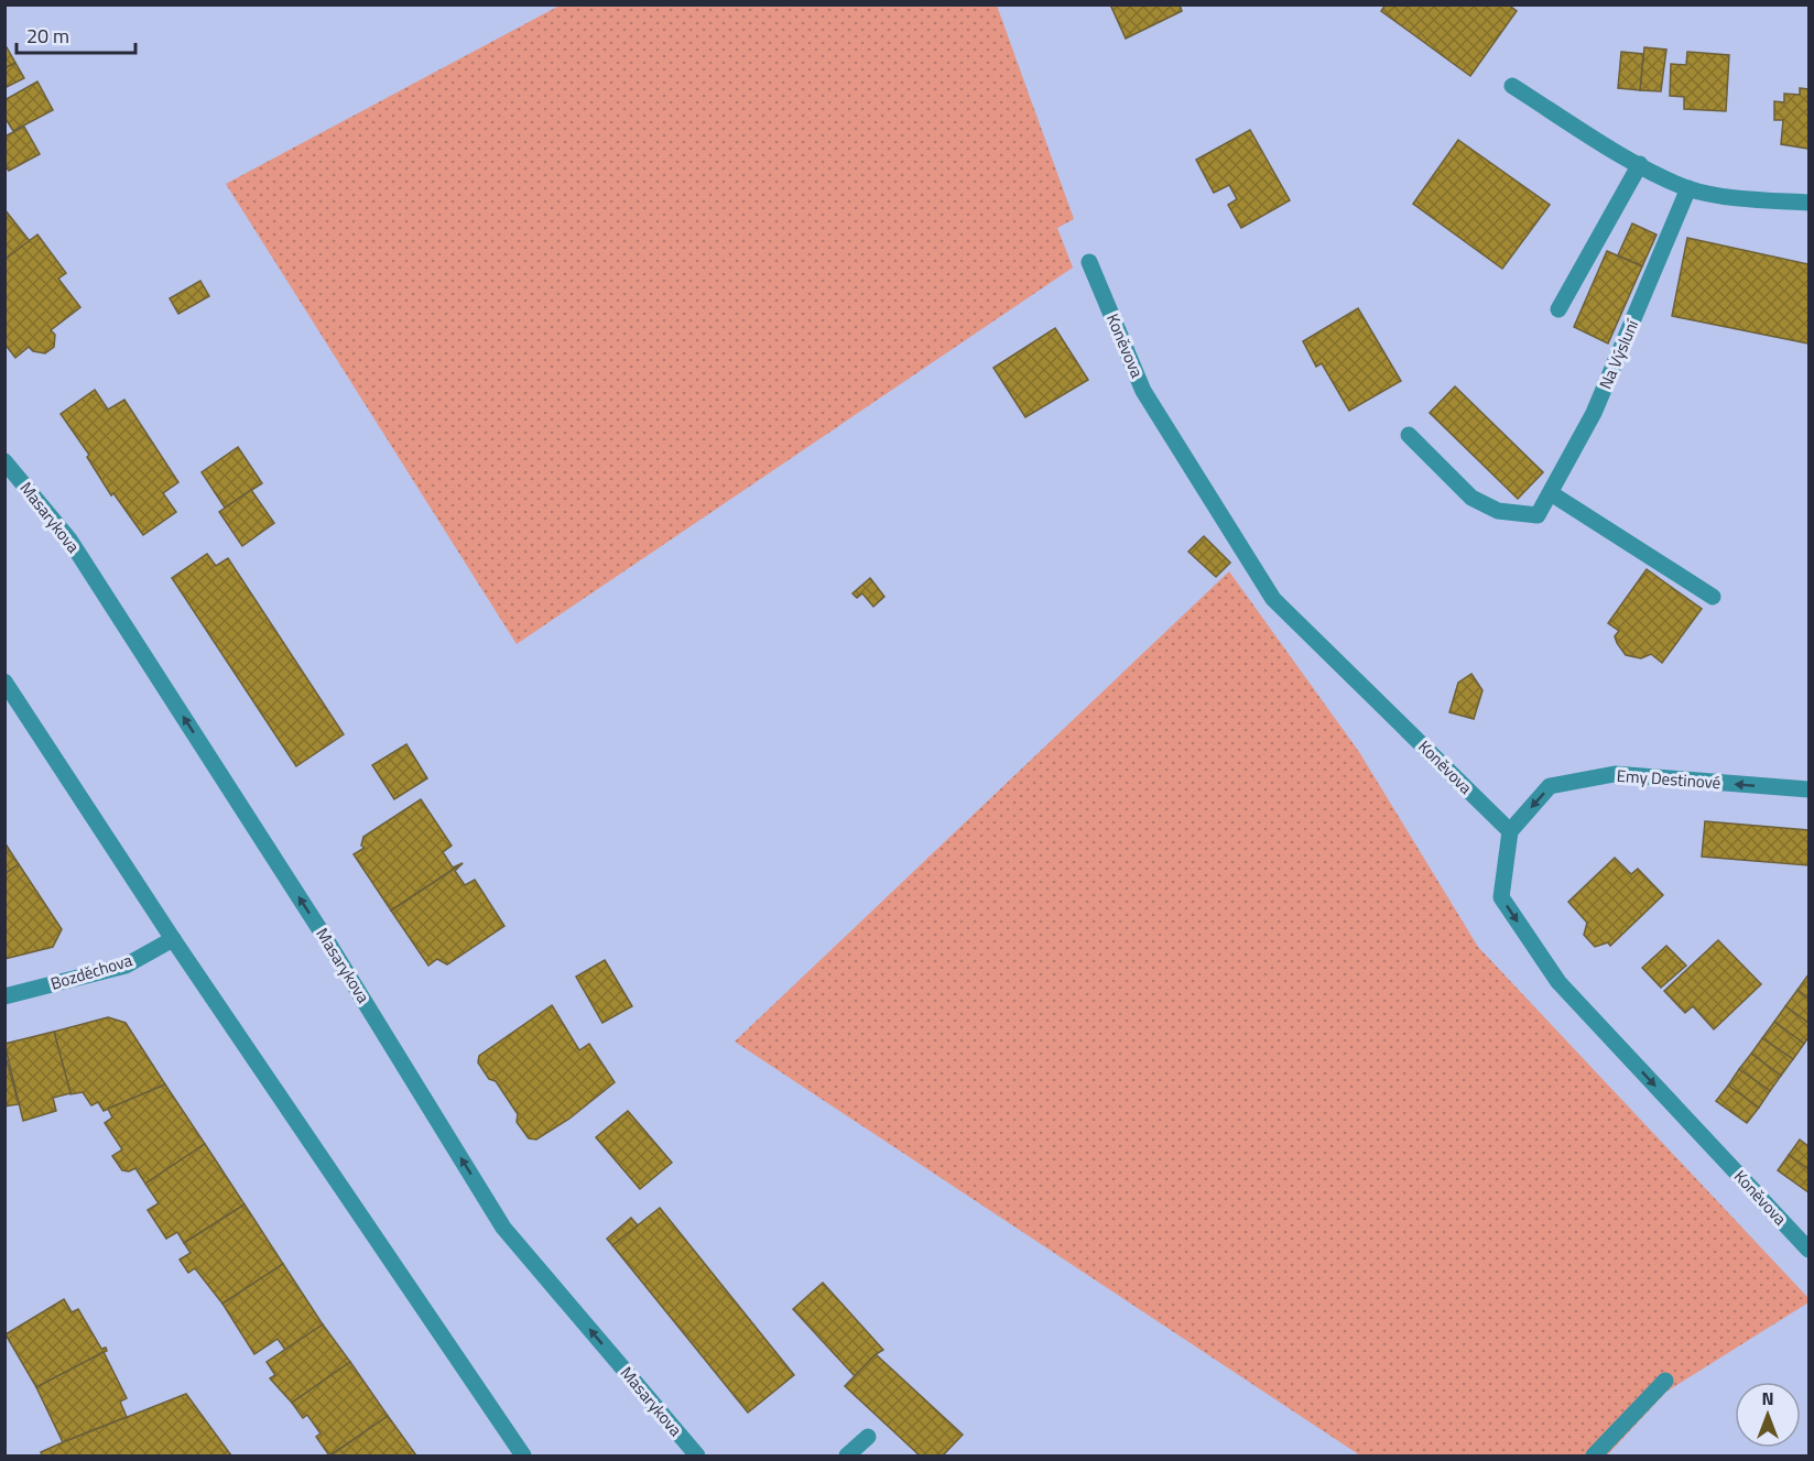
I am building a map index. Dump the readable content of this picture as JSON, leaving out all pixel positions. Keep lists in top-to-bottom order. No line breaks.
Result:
{"streets":{"street":["Koněvova","Na Výsluní","Masarykova","Emy Destinové","Bozděchova"]},"crossings":[["Koněvova","Emy Destinové"]],"one_way":["Koněvova","Emy Destinové"],"scale_bar":"20 m","north":"top"}
